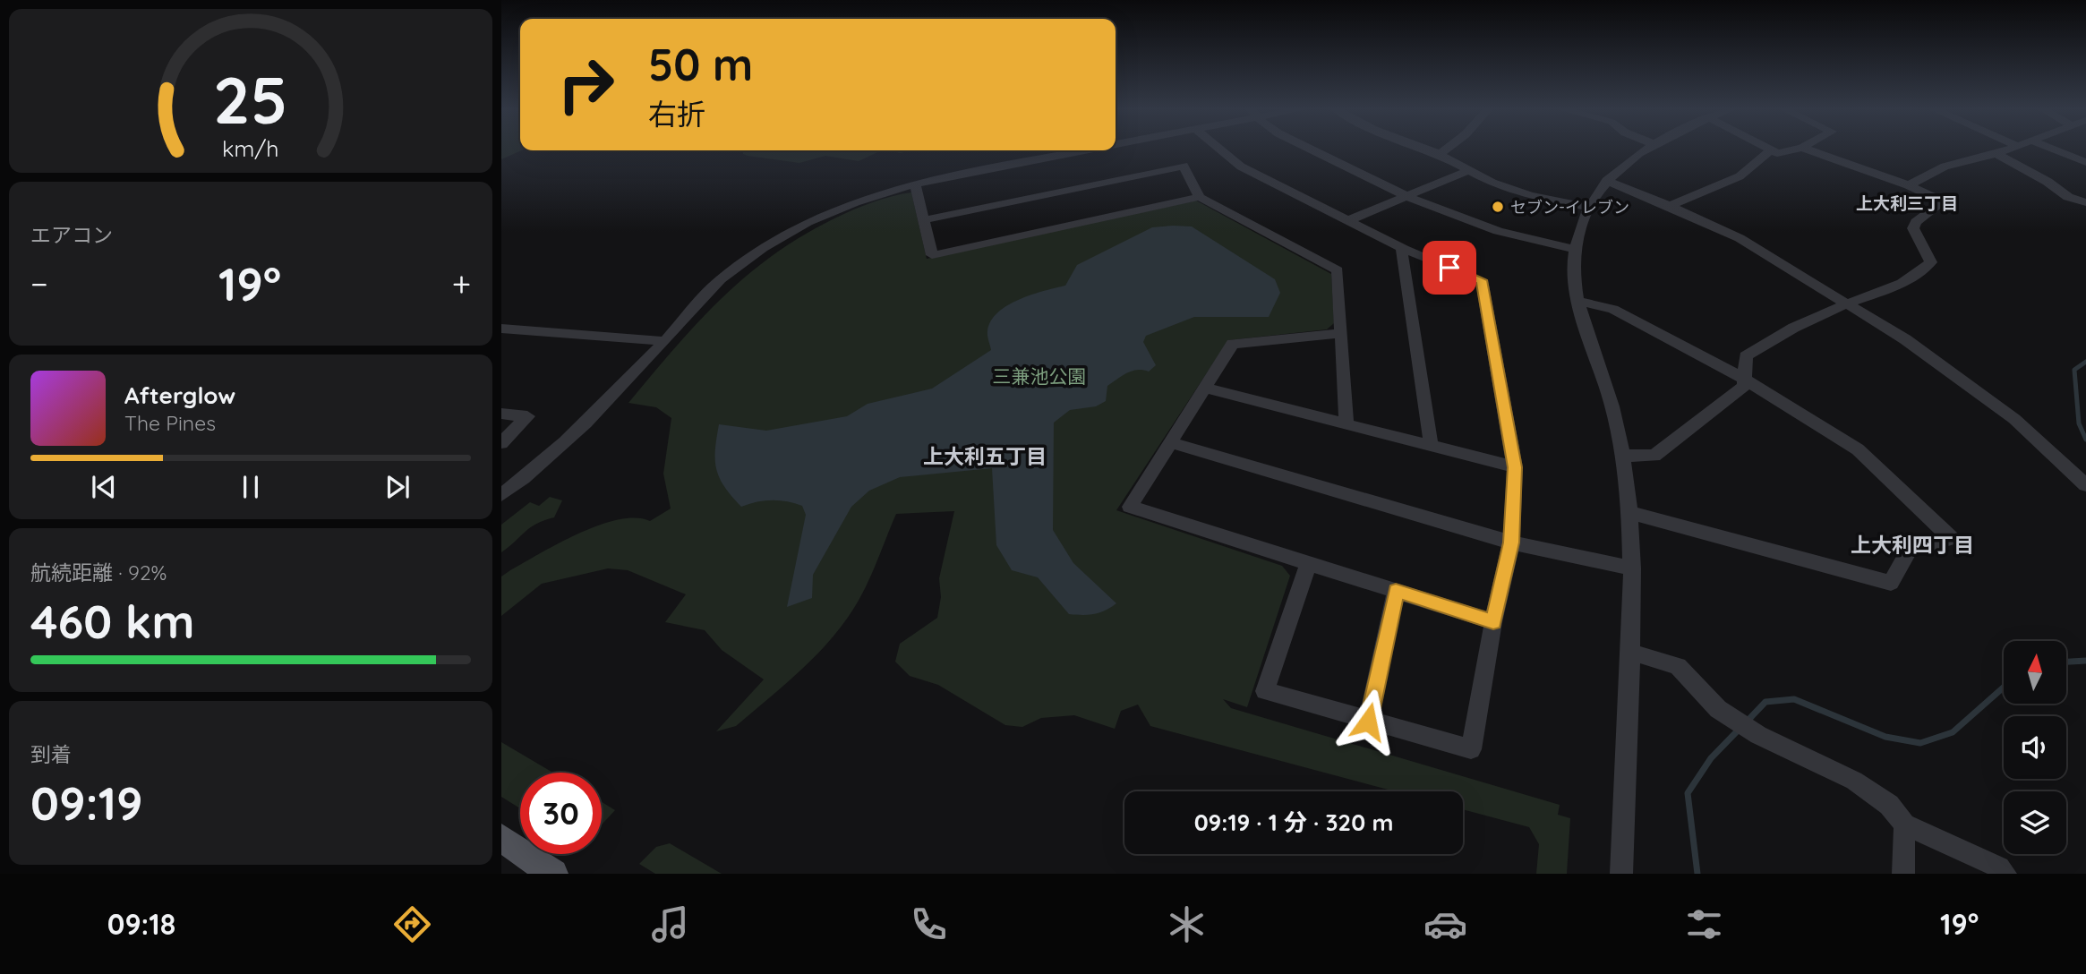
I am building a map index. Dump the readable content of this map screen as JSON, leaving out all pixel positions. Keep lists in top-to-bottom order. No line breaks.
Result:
{"districts":["上大利三丁目","上大利五丁目","上大利四丁目"],"parks":["三兼池公園"],"places":["セブン-イレブン"],"north":"top","page":{"turn":["50 m","右折"],"tile":["エアコン",["航続距離 · 92%","460 km"],["到着","09:19"]],"heat":["−","19°","+"],"song":["Afterglow","The Pines"],"limit":"30","trip":"09:19 · 1 分 · 320 m","tabs":["09:18","19°"],"gauge":["25","km/h"]}}
